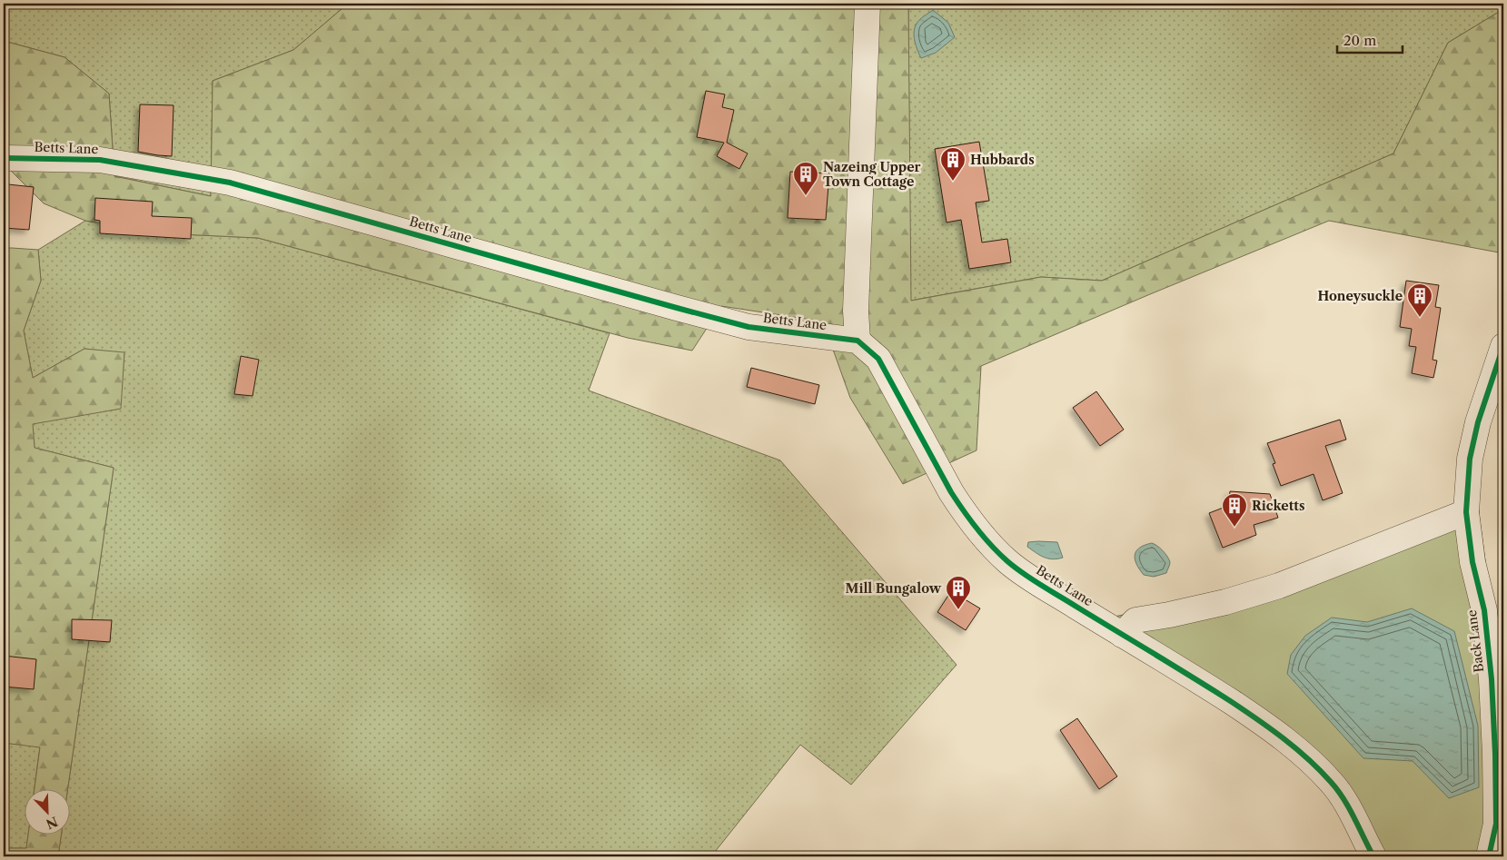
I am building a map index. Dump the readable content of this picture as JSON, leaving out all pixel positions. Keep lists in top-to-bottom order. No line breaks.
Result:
{"streets":{"street":["Betts Lane","Back Lane"]},"places":{"building":["Hubbards","Nazeing Upper Town Cottage","Honeysuckle","Ricketts","Mill Bungalow"]},"scale_bar":"20 m","north":"bottom right"}
